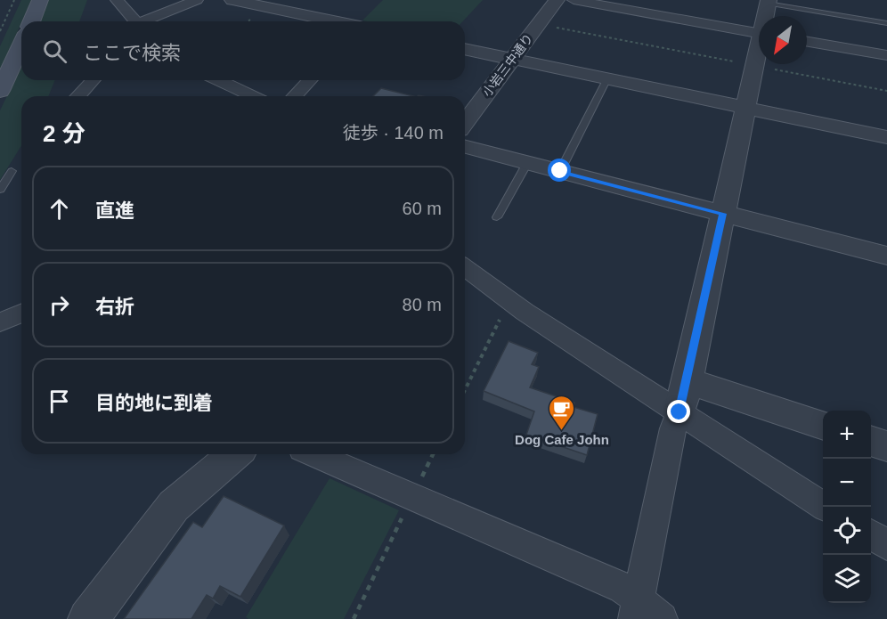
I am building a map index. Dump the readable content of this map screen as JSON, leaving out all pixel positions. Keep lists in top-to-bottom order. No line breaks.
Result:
{"streets":{"street":["小岩三中通り"]},"places":{"cafe":["Dog Cafe John"]},"north":"bottom left","page":{"search":"ここで検索","heading":["2 分","徒歩 · 140 m"],"list":[["直進","60 m"],["右折","80 m"],"目的地に到着"],"map_buttons":["+","−"]}}
